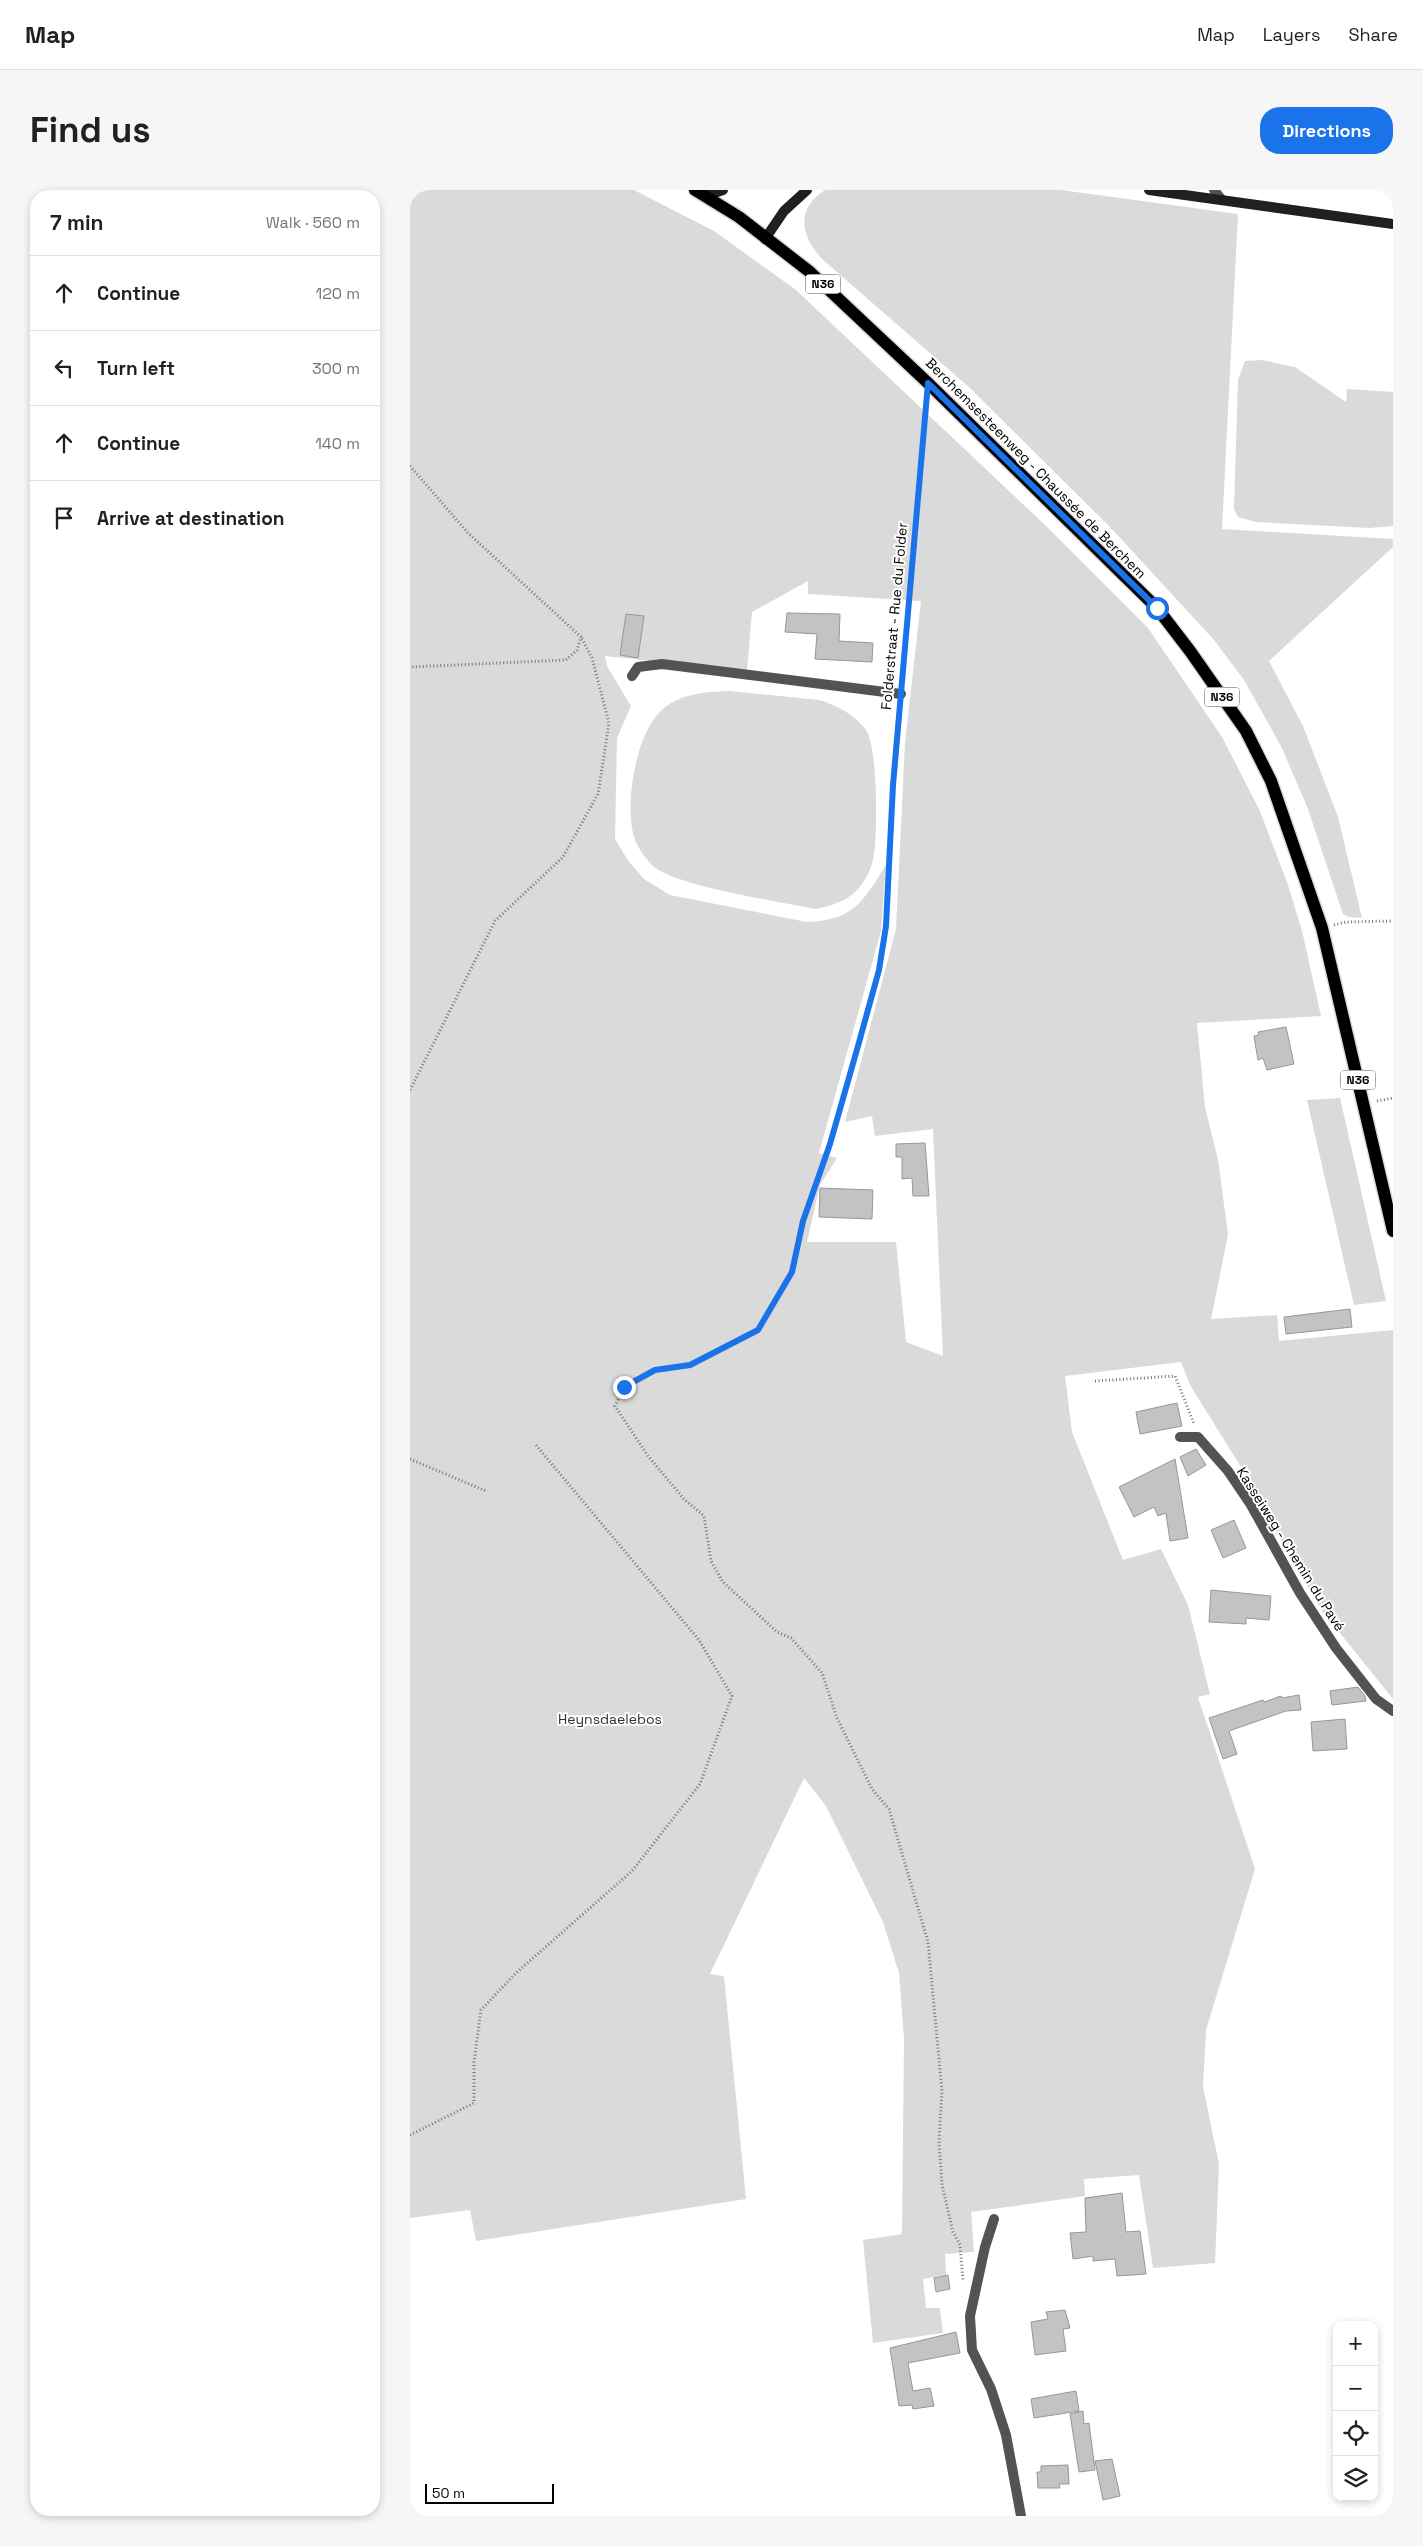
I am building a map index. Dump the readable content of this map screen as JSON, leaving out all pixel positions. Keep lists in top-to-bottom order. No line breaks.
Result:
{"streets":{"main road":["N36","Berchemsesteenweg - Chaussée de Berchem"],"street":["Kasseiweg - Chemin du Pavé"],"path":["Folderstraat - Rue du Folder"]},"crossings":[["Berchemsesteenweg - Chaussée de Berchem","Folderstraat - Rue du Folder"]],"parks":["Heynsdaelebos"],"scale_bar":"50 m","page":{"header":"Map","nav":["Map","Layers","Share"],"buttons":"Directions","title":"Find us","heading":["7 min","Walk · 560 m"],"list":[["Continue","120 m"],["Turn left","300 m"],["Continue","140 m"],"Arrive at destination"],"map_buttons":["+","−"],"scale":"50 m"}}
